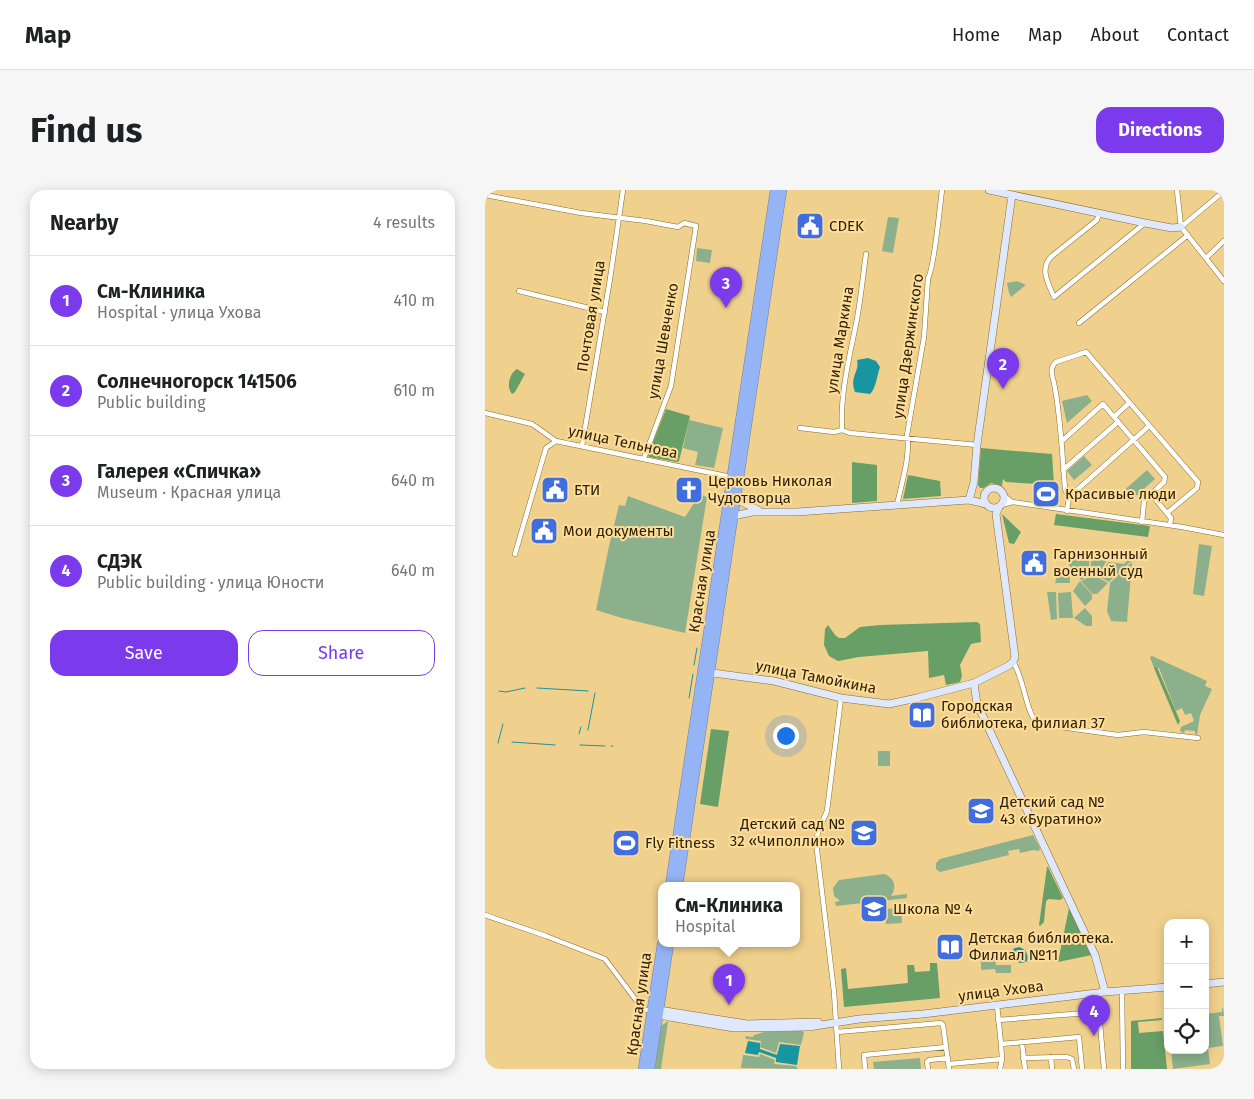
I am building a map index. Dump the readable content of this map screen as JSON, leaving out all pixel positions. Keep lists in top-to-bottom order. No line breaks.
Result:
{"streets":{"highway":["Красная улица"],"street":["Почтовая улица","улица Маркина","улица Шевченко","улица Дзержинского","улица Тельнова","улица Тамойкина","улица Ухова"]},"crossings":[["Почтовая улица","улица Шевченко"],["Почтовая улица","улица Тельнова"],["улица Шевченко","улица Тельнова"],["улица Тельнова","Красная улица"],["Красная улица","улица Тамойкина"],["Красная улица","улица Ухова"]],"places":{"public building":["CDEK","БТИ","Мои документы","Гарнизонный военный суд"],"church":["Церковь Николая Чудотворца"],"sports":["Красивые люди","Fly Fitness"],"library":["Городская библиотека, филиал 37","Детская библиотека. Филиал №11"],"school or university":["Детский сад № 43 «Буратино»","Детский сад № 32 «Чиполлино»","Школа № 4"]},"page":{"header":"Map","nav":["Home","Map","About","Contact"],"buttons":["Directions",["Save","Share"]],"title":"Find us","heading":["Nearby","4 results"],"list":[{"mark":"1","name":"См-Клиника","note":"Hospital · улица Ухова","value":"410 m"},{"mark":"2","name":"Солнечногорск 141506","note":"Public building","value":"610 m"},{"mark":"3","name":"Галерея «Спичка»","note":"Museum · Красная улица","value":"640 m"},{"mark":"4","name":"СДЭК","note":"Public building · улица Юности","value":"640 m"}],"pins":["3","2","1","4"],"popup":["См-Клиника","Hospital"],"map_buttons":["+","−"]}}
